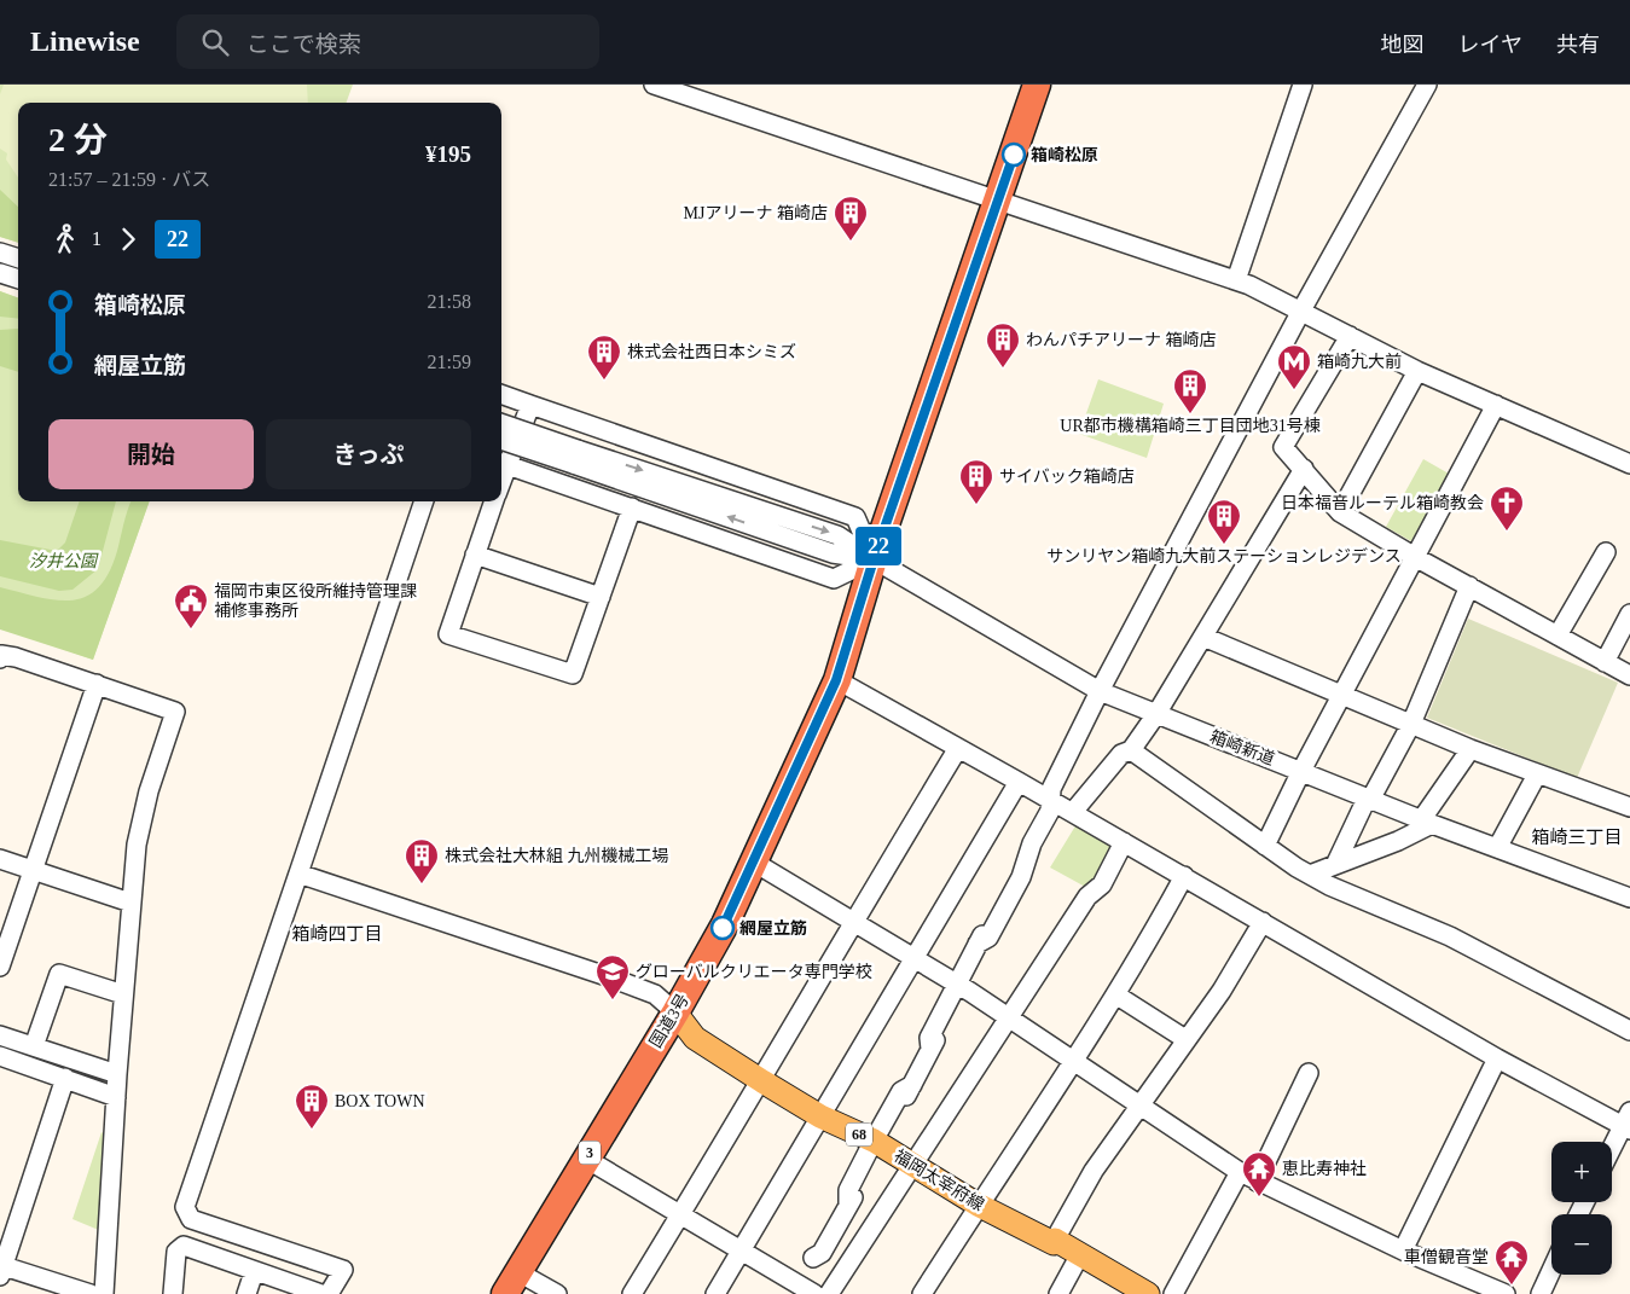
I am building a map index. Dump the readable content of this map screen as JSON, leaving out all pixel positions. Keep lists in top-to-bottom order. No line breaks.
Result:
{"streets":{"highway":["国道3号","3"],"main road":["68","福岡太宰府線"],"street":["箱崎新道"]},"crossings":[["箱崎新道","国道3号"],["国道3号","福岡太宰府線"]],"districts":["箱崎三丁目","箱崎四丁目"],"parks":["汐井公園"],"places":{"other":["箱崎松原","網屋立筋"],"building":["MJアリーナ 箱崎店","わんパチアリーナ 箱崎店","株式会社西日本シミズ","UR都市機構箱崎三丁目団地31号棟","サイバック箱崎店","サンリヤン箱崎九大前ステーションレジデンス","株式会社大林組 九州機械工場","BOX TOWN"],"metro station":["箱崎九大前"],"church":["日本福音ルーテル箱崎教会"],"public building":["福岡市東区役所維持管理課 補修事務所"],"school or university":["グローバルクリエータ専門学校"],"temple":["恵比寿神社","車僧観音堂"]},"lines":["bus line 22"],"page":{"header":"Linewise","search":"ここで検索","nav":["地図","レイヤ","共有"],"on_map":"22","heading":["2 分","21:57 – 21:59 · バス","¥195"],"legs":["1","22"],"list":[{"name":"箱崎松原","value":"21:58"},{"name":"網屋立筋","value":"21:59"}],"buttons":["開始","きっぷ"],"map_buttons":["+","−"]}}
